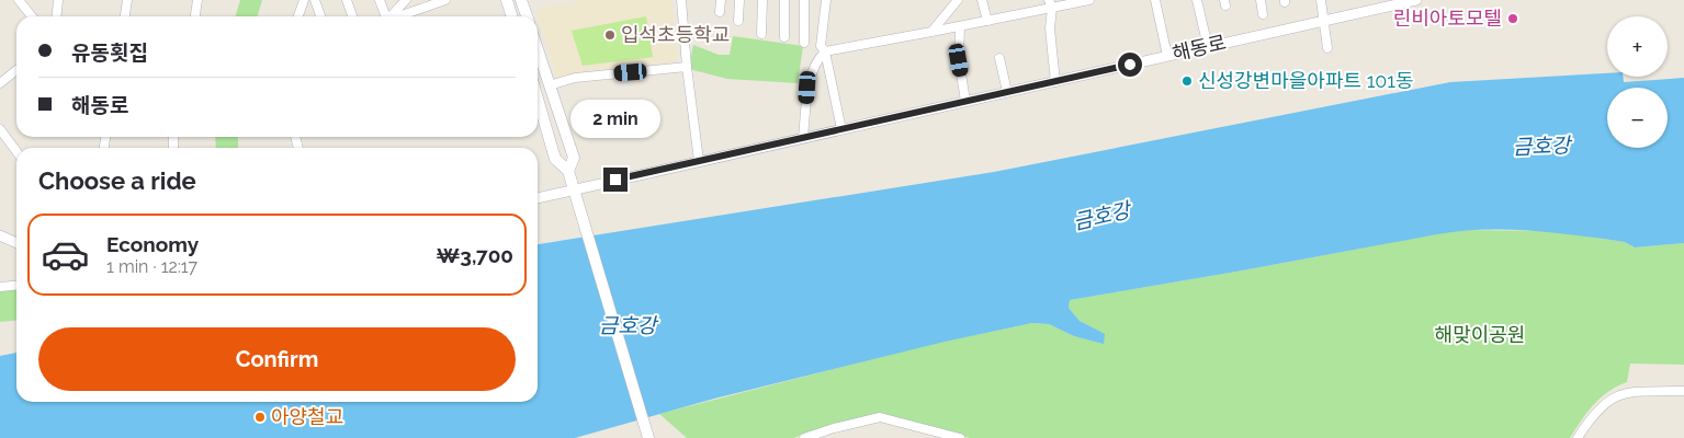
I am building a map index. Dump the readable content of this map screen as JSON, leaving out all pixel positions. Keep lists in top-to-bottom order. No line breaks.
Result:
{"streets":{"street":["해동로"]},"water":["금호강"],"parks":["해맞이공원"],"places":["린비아토모텔","입석초등학교","신성강변마을아파트 101동","아양철교"],"page":{"map_buttons":["+","−"],"banner":["유동횟집","해동로"],"bubble":"2 min","heading":"Choose a ride","list":[{"name":"Economy","note":"1 min · 12:17","value":"₩3,700"}],"buttons":"Confirm"}}
